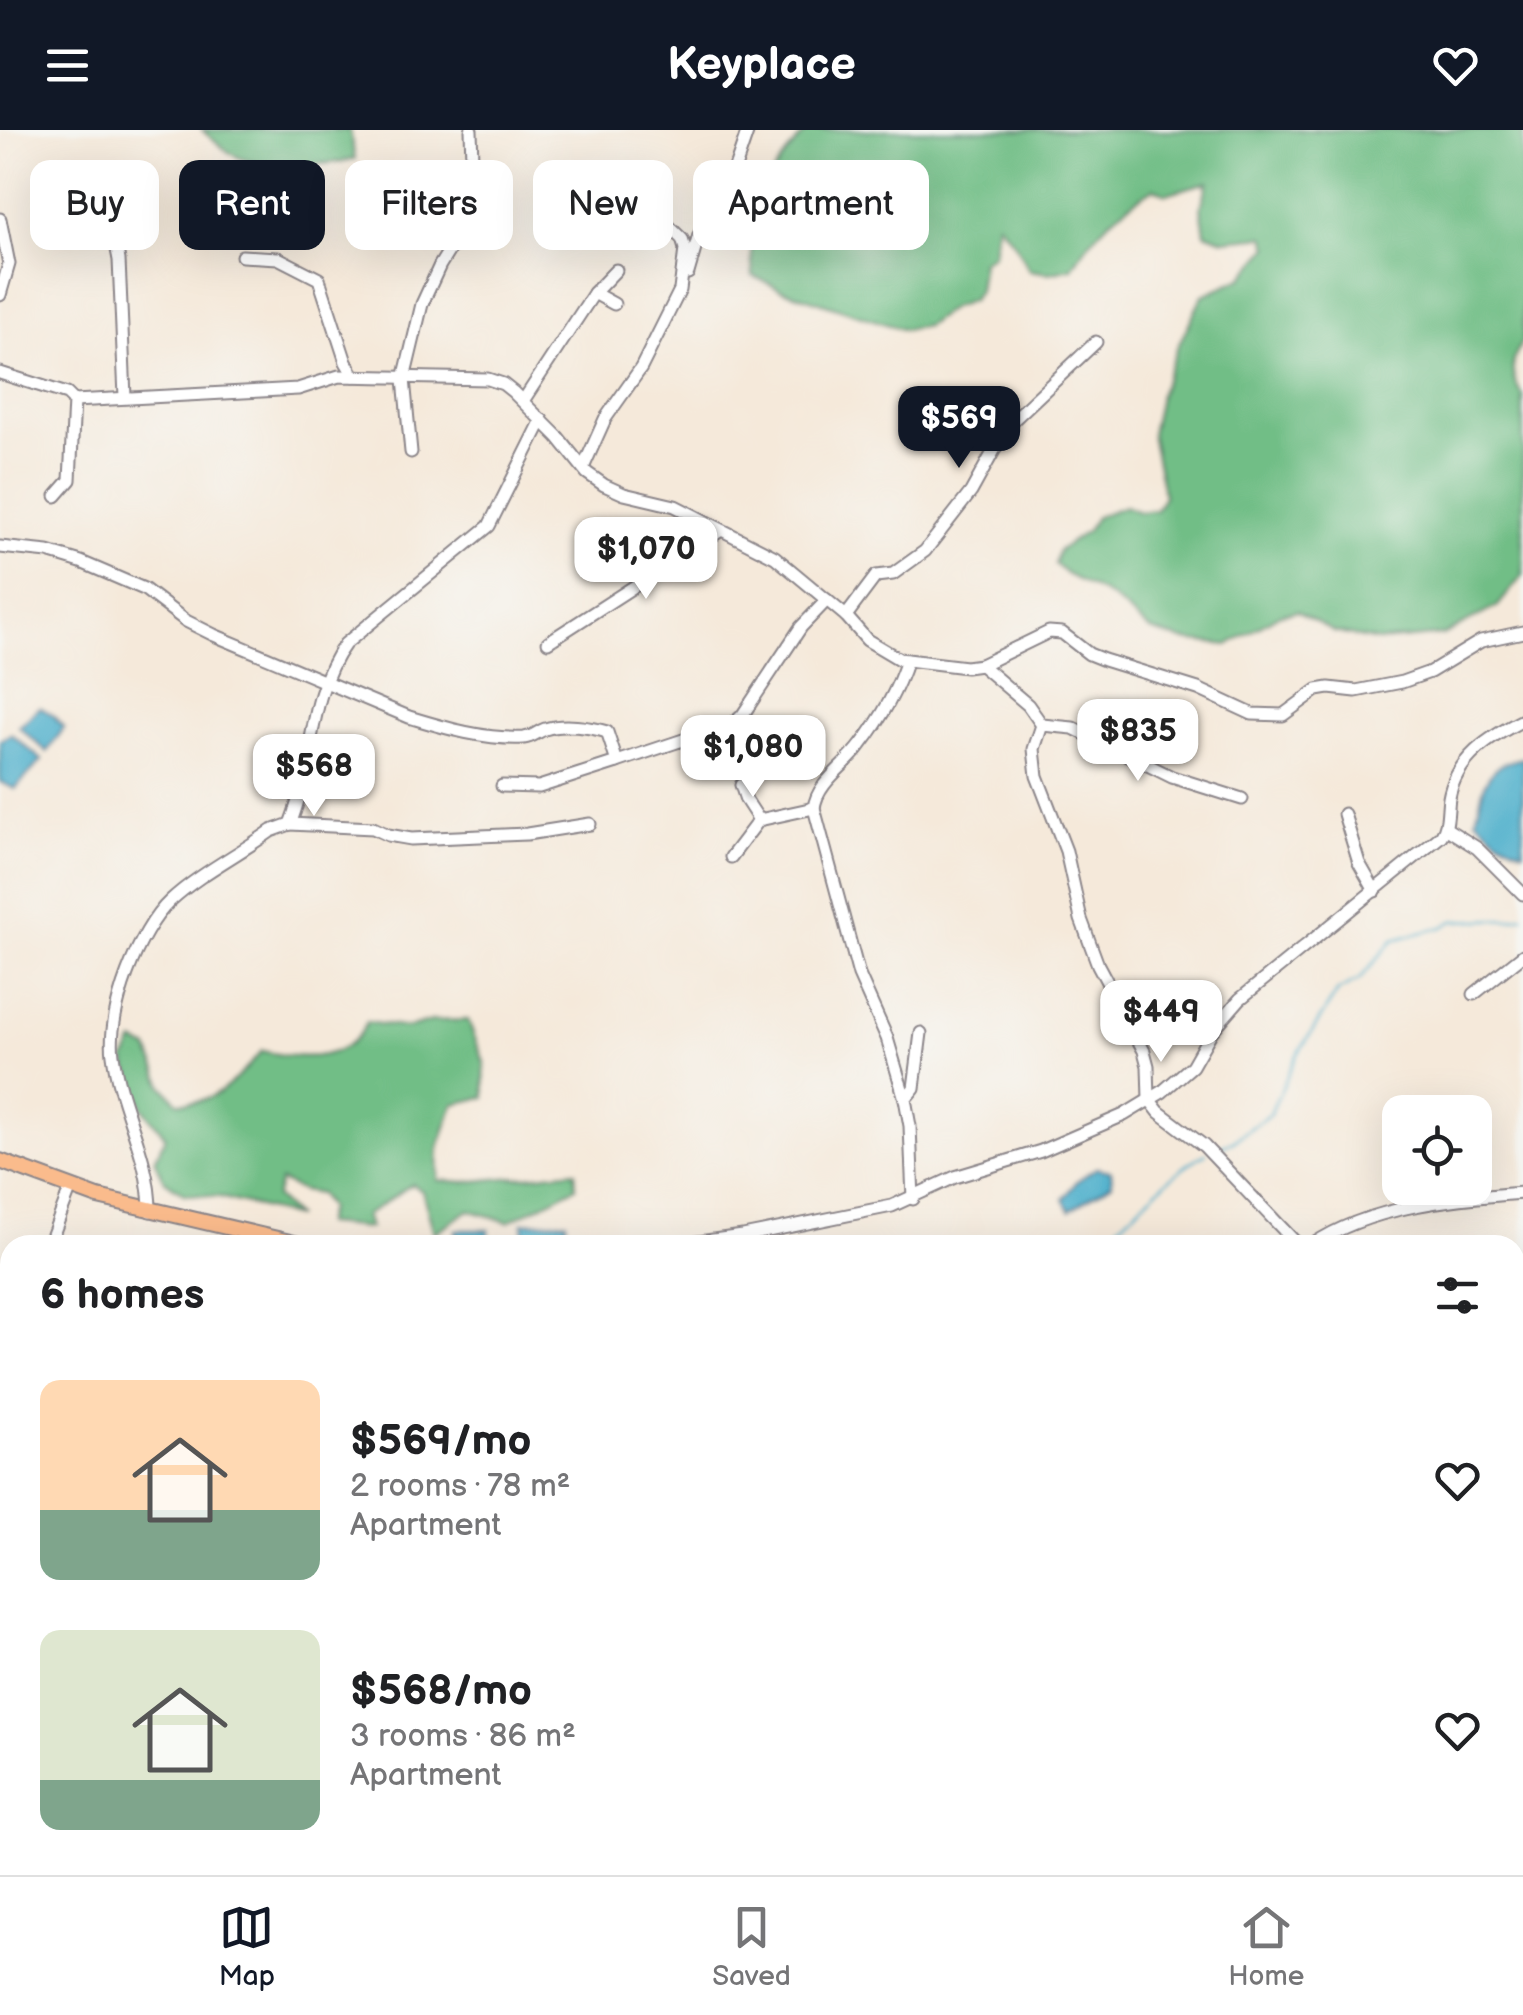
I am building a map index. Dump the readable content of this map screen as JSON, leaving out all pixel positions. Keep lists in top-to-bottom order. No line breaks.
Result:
{"page":{"header":"Keyplace","chip":["Buy","Rent","Filters","New","Apartment"],"price":["$569","$1,070","$835","$1,080","$568","$449"],"heading":"6 homes","list":[{"name":"$569/mo","note":"2 rooms · 78 m² · Apartment"},{"name":"$568/mo","note":"3 rooms · 86 m² · Apartment"}],"tabs":["Map","Saved","Home"]}}
